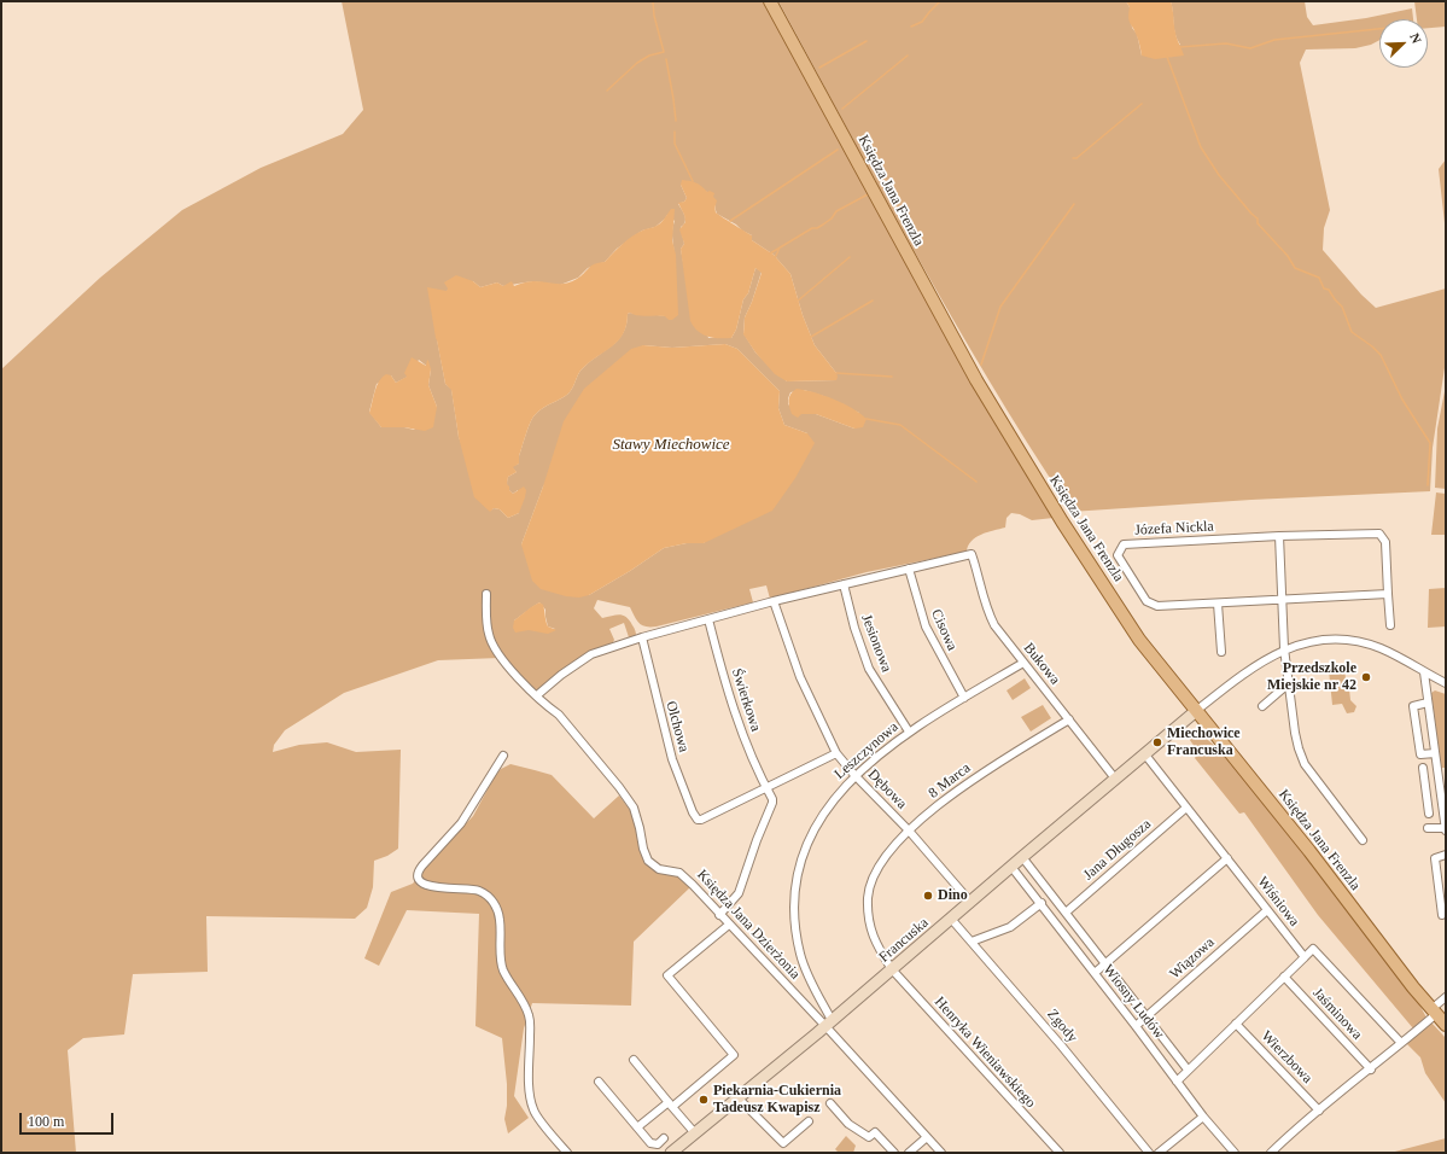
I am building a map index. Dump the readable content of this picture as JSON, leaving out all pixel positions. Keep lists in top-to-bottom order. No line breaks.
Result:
{"streets":{"main road":["Księdza Jana Frenzla"],"street":["Józefa Nickla","Cisowa","Jesionowa","Bukowa","Świerkowa","Olchowa","Leszczynowa","8 Marca","Dębowa","Jana Długosza","Wiśniowa","Księdza Jana Dzierżonia","Francuska","Wiązowa","Wiosny Ludów","Jaśminowa","Zgody","Henryka Wieniawskiego","Wierzbowa"]},"crossings":[["Księdza Jana Frenzla","Francuska"],["Cisowa","Bukowa"],["Cisowa","Leszczynowa"],["Jesionowa","Leszczynowa"],["Bukowa","Leszczynowa"],["Bukowa","8 Marca"],["Bukowa","Francuska"],["Świerkowa","Olchowa"],["Świerkowa","Księdza Jana Dzierżonia"],["Leszczynowa","Dębowa"],["Leszczynowa","Księdza Jana Dzierżonia"],["Leszczynowa","Francuska"],["8 Marca","Dębowa"],["8 Marca","Francuska"],["8 Marca","Henryka Wieniawskiego"],["Dębowa","Francuska"],["Jana Długosza","Wiśniowa"],["Jana Długosza","Wiosny Ludów"],["Wiśniowa","Francuska"],["Wiśniowa","Wiązowa"],["Księdza Jana Dzierżonia","Francuska"],["Francuska","Wiosny Ludów"],["Francuska","Zgody"],["Francuska","Henryka Wieniawskiego"],["Wiązowa","Wiosny Ludów"]],"water":["Stawy Miechowice"],"places":["Przedszkole Miejskie nr 42","Miechowice Francuska","Dino","Piekarnia-Cukiernia Tadeusz Kwapisz"],"scale_bar":"100 m","north":"top right"}
